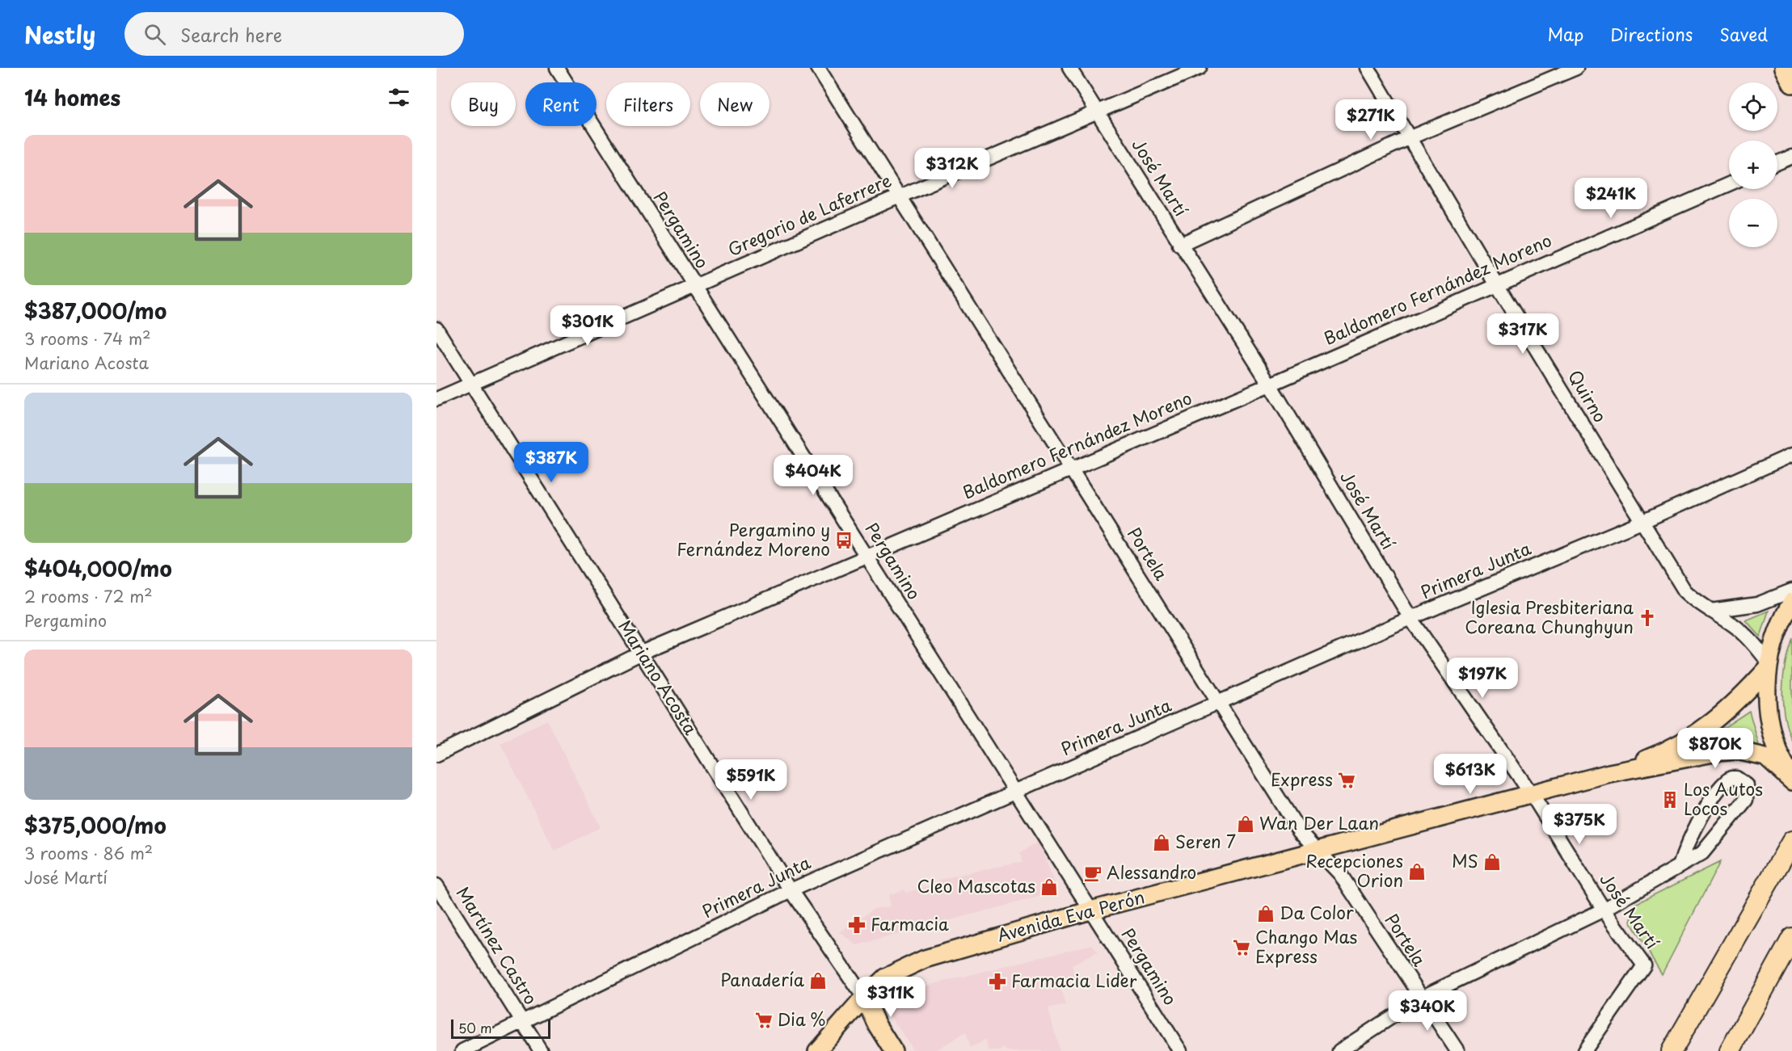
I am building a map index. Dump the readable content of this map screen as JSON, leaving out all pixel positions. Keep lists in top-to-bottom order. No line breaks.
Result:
{"streets":{"main road":["Mariano Acosta","Avenida Eva Perón"],"street":["José Martí","Gregorio de Laferrere","Pergamino","Baldomero Fernández Moreno","Quirno","Portela","Primera Junta","Martínez Castro"]},"crossings":[["José Martí","Gregorio de Laferrere"],["José Martí","Baldomero Fernández Moreno"],["José Martí","Primera Junta"],["José Martí","Avenida Eva Perón"],["Gregorio de Laferrere","Pergamino"],["Gregorio de Laferrere","Portela"],["Gregorio de Laferrere","Mariano Acosta"],["Pergamino","Baldomero Fernández Moreno"],["Pergamino","Primera Junta"],["Pergamino","Avenida Eva Perón"],["Baldomero Fernández Moreno","Quirno"],["Baldomero Fernández Moreno","Portela"],["Baldomero Fernández Moreno","Mariano Acosta"],["Quirno","Primera Junta"],["Quirno","Avenida Eva Perón"],["Portela","Primera Junta"],["Portela","Avenida Eva Perón"],["Primera Junta","Mariano Acosta"],["Primera Junta","Martínez Castro"],["Mariano Acosta","Avenida Eva Perón"]],"places":{"bus stop":["Pergamino y Fernández Moreno"],"church":["Iglesia Presbiteriana Coreana Chunghyun"],"supermarket":["Express","Chango Mas Express","Dia %"],"building":["Los Autos Locos"],"shop":["Wan Der Laan","Seren 7","MS","Recepciones Orion","Cleo Mascotas","Da Color","Panadería"],"cafe":["Alessandro"],"pharmacy":["Farmacia","Farmacia Lider"]},"scale_bar":"50 m","page":{"header":"Nestly","search":"Search here","nav":["Map","Directions","Saved"],"heading":"14 homes","map_buttons":["+","−"],"chip":["Buy","Rent","Filters","New"],"price":["$271K","$312K","$241K","$301K","$317K","$387K","$404K","$197K","$870K","$613K","$591K","$375K","$311K","$340K"],"list":[{"name":"$387,000/mo","note":"3 rooms · 74 m² · Mariano Acosta"},{"name":"$404,000/mo","note":"2 rooms · 72 m² · Pergamino"},{"name":"$375,000/mo","note":"3 rooms · 86 m² · José Martí"}],"scale":"50 m"}}
